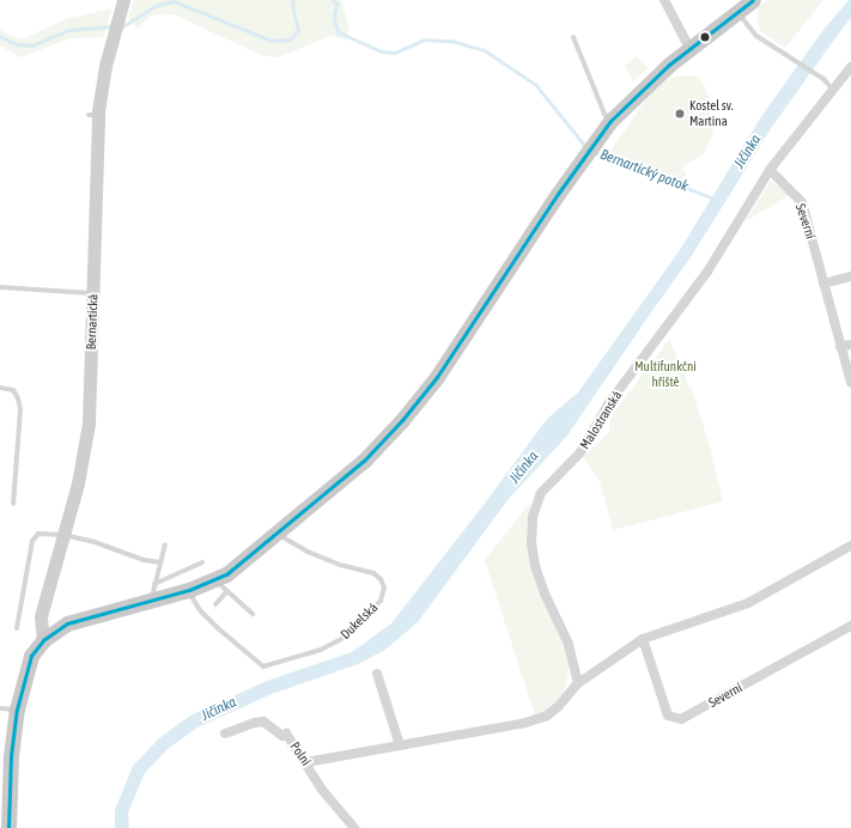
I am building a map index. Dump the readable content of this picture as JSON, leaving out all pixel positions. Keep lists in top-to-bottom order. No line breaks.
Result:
{"streets":{"street":["Severní","Bernartická","Malostranská","Polní"],"lane":["Dukelská"]},"crossings":[["Severní","Malostranská"]],"water":["Jičínka","Bernartický potok"],"parks":["Multifunkční hřiště"],"places":["Kostel sv. Martina"]}
